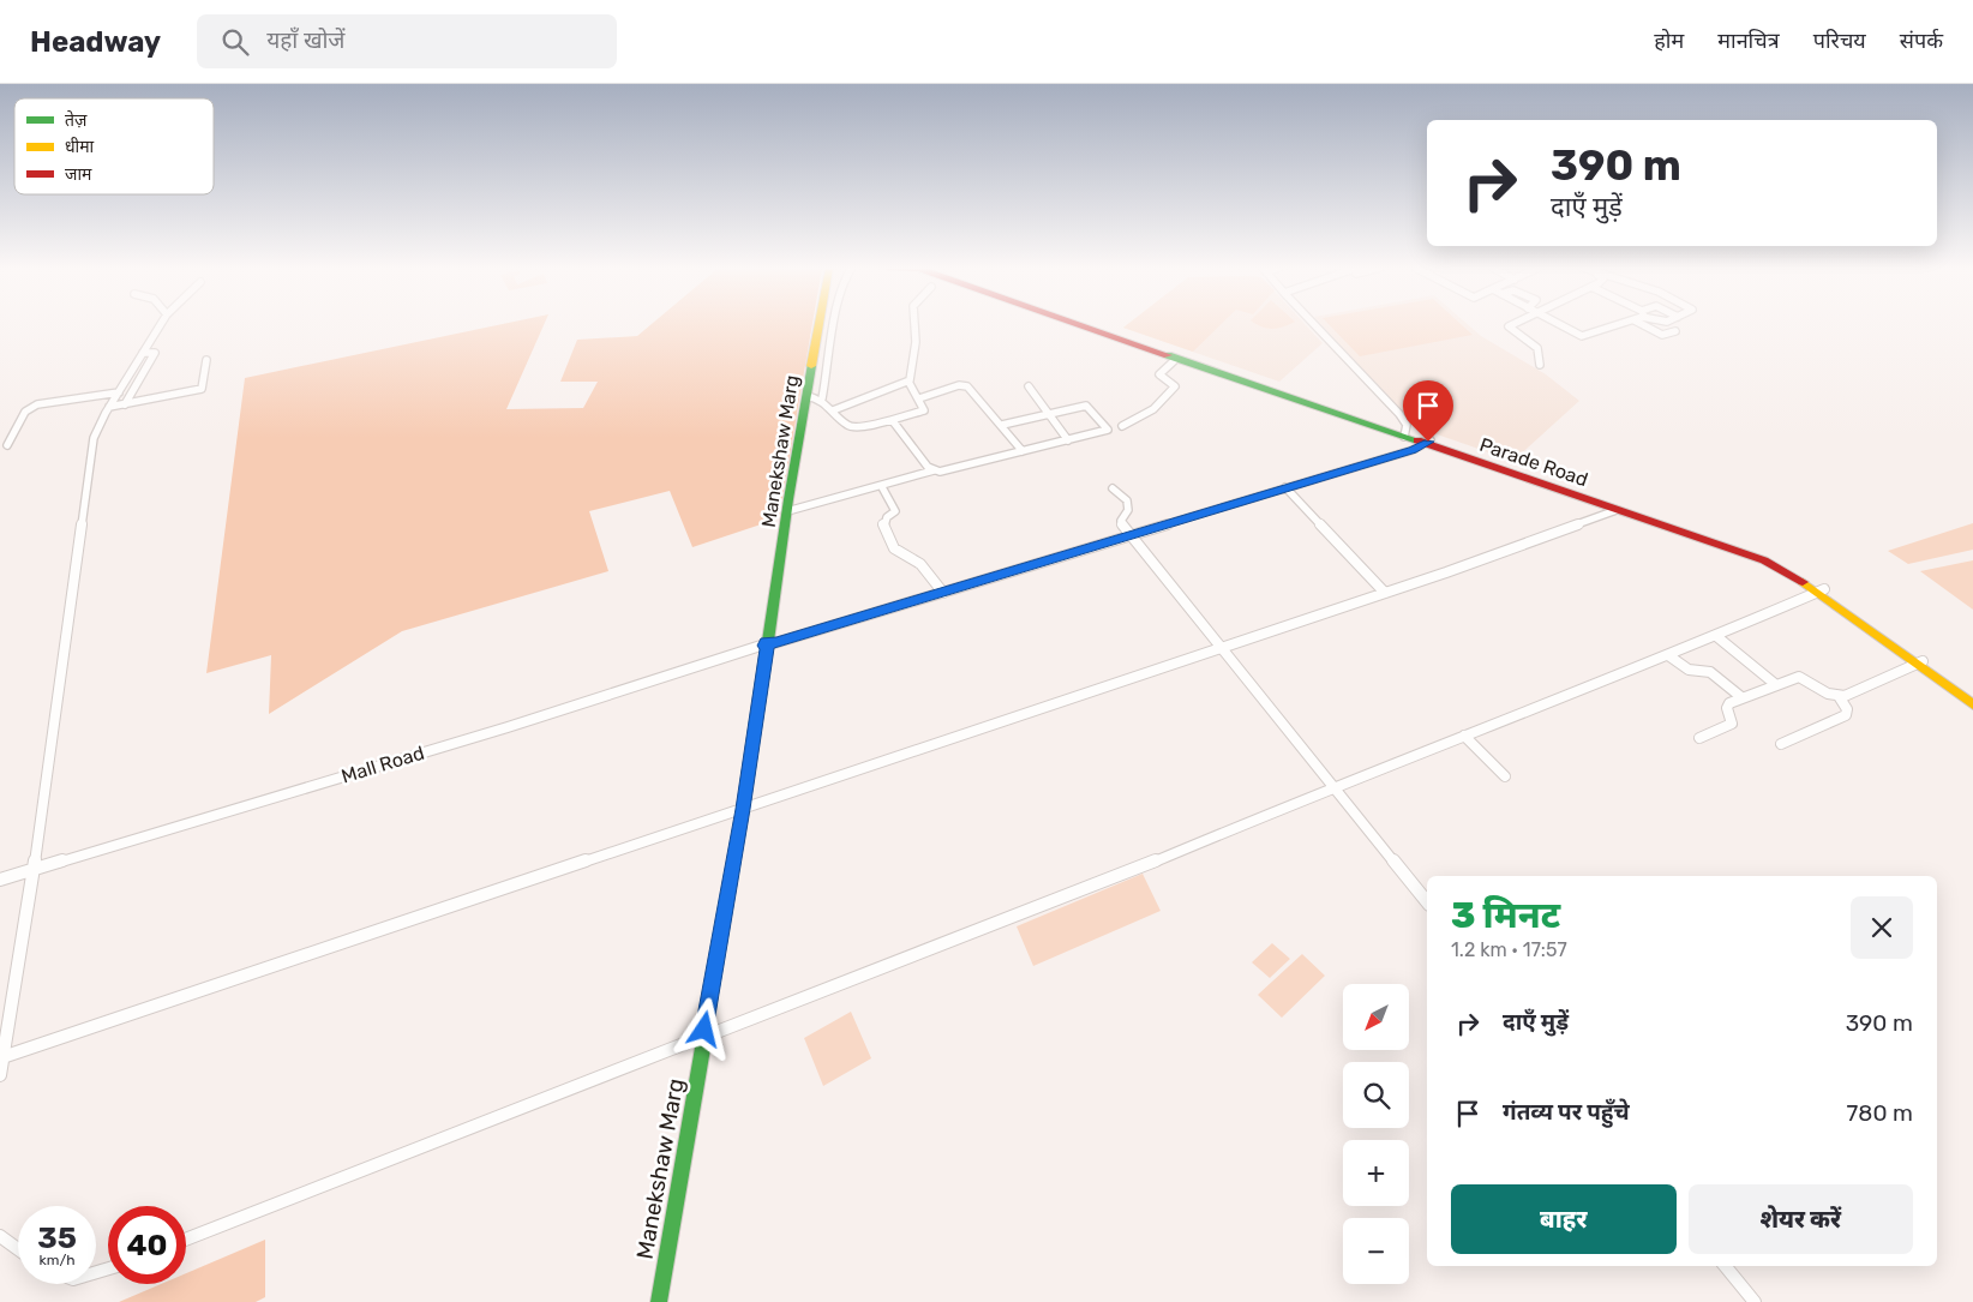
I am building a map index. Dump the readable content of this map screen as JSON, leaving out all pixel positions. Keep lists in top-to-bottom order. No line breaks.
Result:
{"streets":{"street":["Manekshaw Marg","Parade Road","Mall Road"]},"crossings":[["Manekshaw Marg","Mall Road"],["Parade Road","Mall Road"]],"legend":["तेज़","धीमा","जाम"],"north":"bottom left","page":{"header":"Headway","search":"यहाँ खोजें","nav":["होम","मानचित्र","परिचय","संपर्क"],"turn":["390 m","दाएँ मुड़ें"],"heading":["3 मिनट","1.2 km · 17:57"],"list":[{"name":"दाएँ मुड़ें","value":"390 m"},{"name":"गंतव्य पर पहुँचे","value":"780 m"}],"map_buttons":["+","−"],"buttons":["बाहर","शेयर करें"],"speed":"35 km/h","limit":"40"}}
